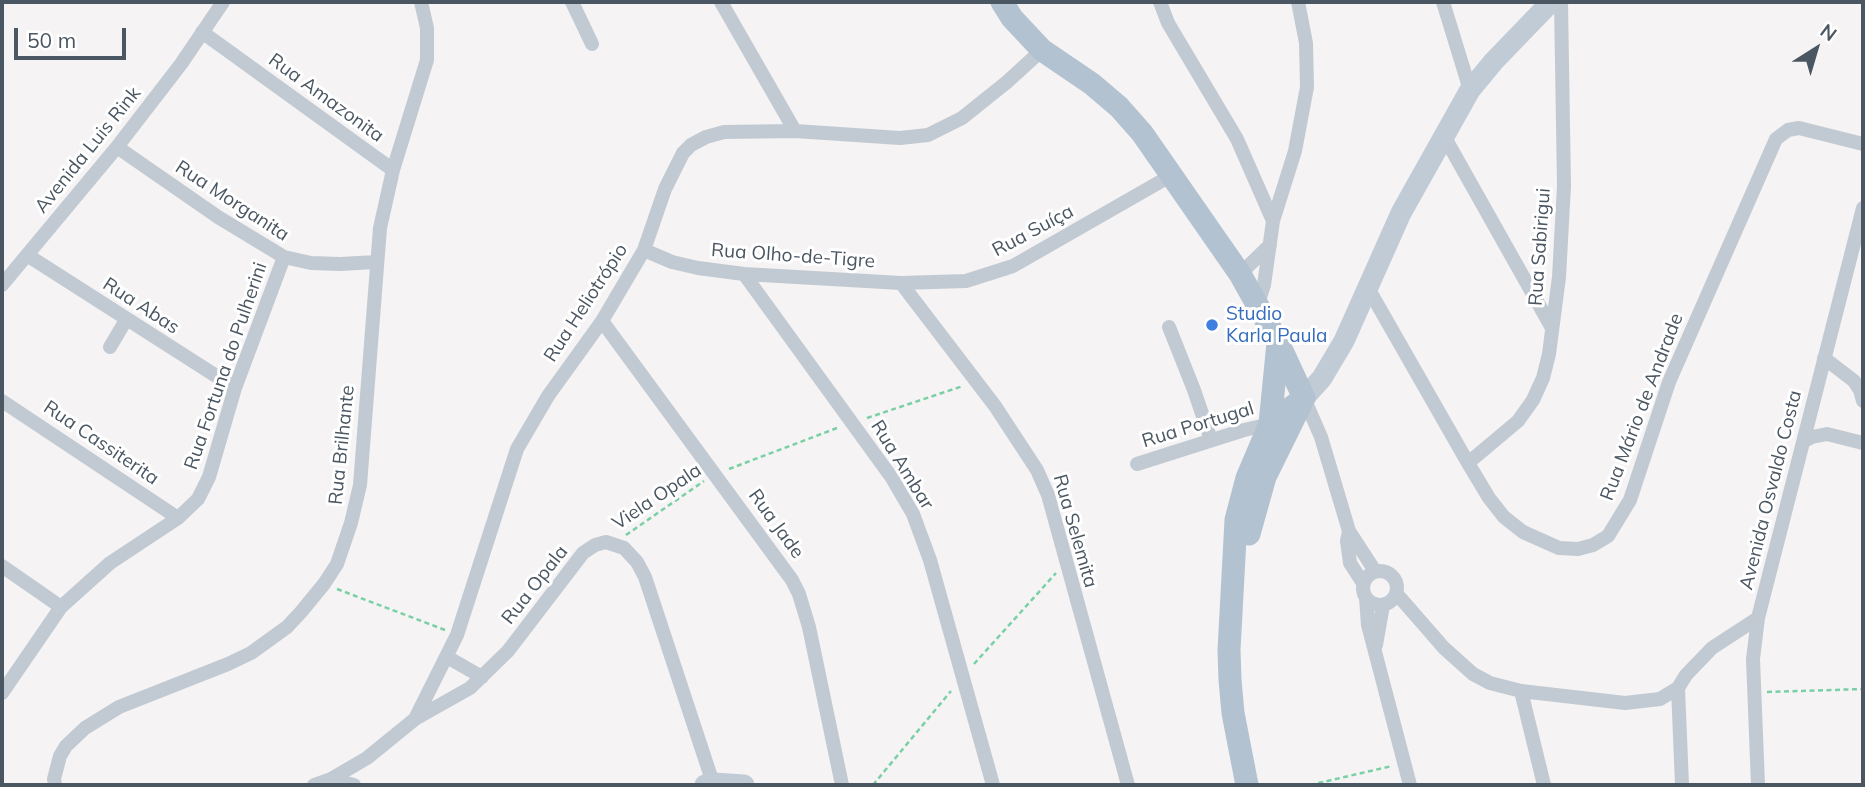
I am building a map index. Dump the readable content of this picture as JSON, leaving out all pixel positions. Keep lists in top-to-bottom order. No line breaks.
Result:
{"streets":{"street":["Rua Amazonita","Avenida Luis Rink","Rua Morganita","Rua Suíça","Rua Sabirigui","Rua Olho-de-Tigre","Rua Heliotrópio","Rua Abas","Rua Fortuna do Pulherini","Rua Mário de Andrade","Rua Portugal","Rua Cassiterita","Rua Brilhante","Rua Ambar","Avenida Osvaldo Costa","Rua Jade","Rua Selemita","Rua Opala"],"path":["Viela Opala"]},"crossings":[["Rua Amazonita","Avenida Luis Rink"],["Rua Amazonita","Rua Brilhante"],["Avenida Luis Rink","Rua Morganita"],["Avenida Luis Rink","Rua Abas"],["Rua Morganita","Rua Fortuna do Pulherini"],["Rua Morganita","Rua Brilhante"],["Rua Suíça","Rua Olho-de-Tigre"],["Rua Suíça","Rua Selemita"],["Rua Sabirigui","Rua Mário de Andrade"],["Rua Olho-de-Tigre","Rua Heliotrópio"],["Rua Olho-de-Tigre","Rua Ambar"],["Rua Olho-de-Tigre","Rua Selemita"],["Rua Heliotrópio","Rua Jade"],["Rua Heliotrópio","Rua Opala"],["Rua Abas","Rua Fortuna do Pulherini"],["Rua Fortuna do Pulherini","Rua Cassiterita"],["Viela Opala","Rua Jade"],["Viela Opala","Rua Opala"]],"places":["Studio Karla Paula"],"scale_bar":"50 m","north":"top right"}
